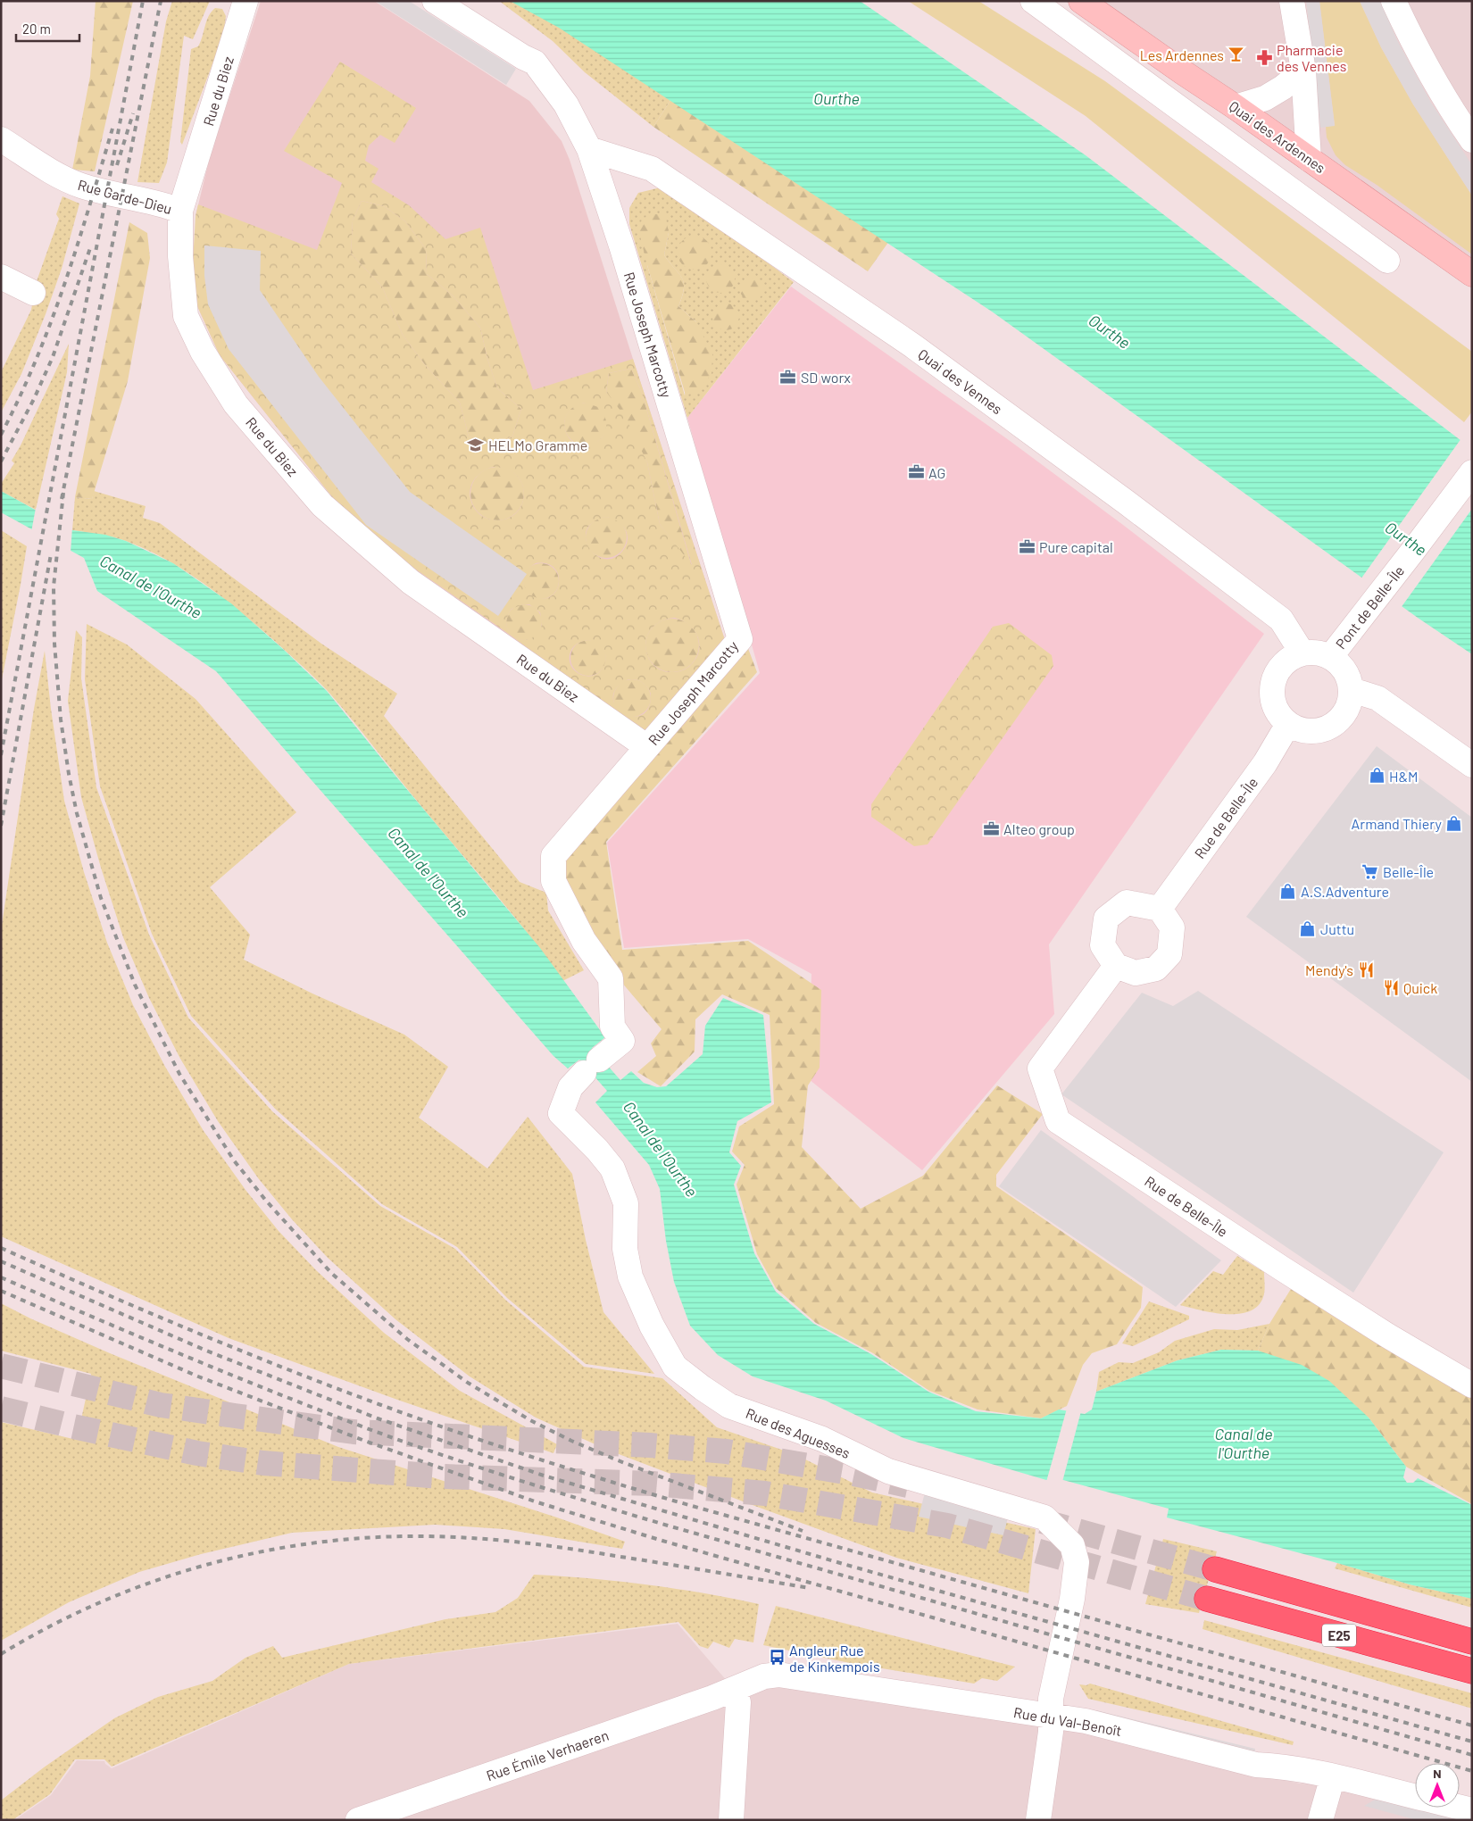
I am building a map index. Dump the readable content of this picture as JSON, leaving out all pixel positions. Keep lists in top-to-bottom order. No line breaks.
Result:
{"streets":{"highway":["E25"],"main road":["Quai des Ardennes"],"street":["Rue du Biez","Rue Garde-Dieu","Rue Joseph Marcotty","Quai des Vennes","Pont de Belle-Île","Rue de Belle-Île","Rue des Aguesses","Rue du Val-Benoît","Rue Émile Verhaeren"]},"crossings":[["Rue du Biez","Rue Garde-Dieu"],["Rue du Biez","Rue Joseph Marcotty"],["Rue Joseph Marcotty","Quai des Vennes"],["Rue Joseph Marcotty","Rue des Aguesses"],["Quai des Vennes","Pont de Belle-Île"],["Quai des Vennes","Rue de Belle-Île"],["Pont de Belle-Île","Rue de Belle-Île"],["Rue des Aguesses","Rue du Val-Benoît"],["Rue du Val-Benoît","Rue Émile Verhaeren"]],"water":["Ourthe","Canal de l'Ourthe"],"places":{"bar":["Les Ardennes"],"pharmacy":["Pharmacie des Vennes"],"office":["SD worx","AG","Pure capital","Alteo group"],"school or university":["HELMo Gramme"],"shop":["H&M","Armand Thiery","A.S.Adventure","Juttu"],"supermarket":["Belle-Île"],"restaurant":["Mendy's","Quick"],"bus stop":["Angleur Rue de Kinkempois"]},"scale_bar":"20 m","north":"top"}
